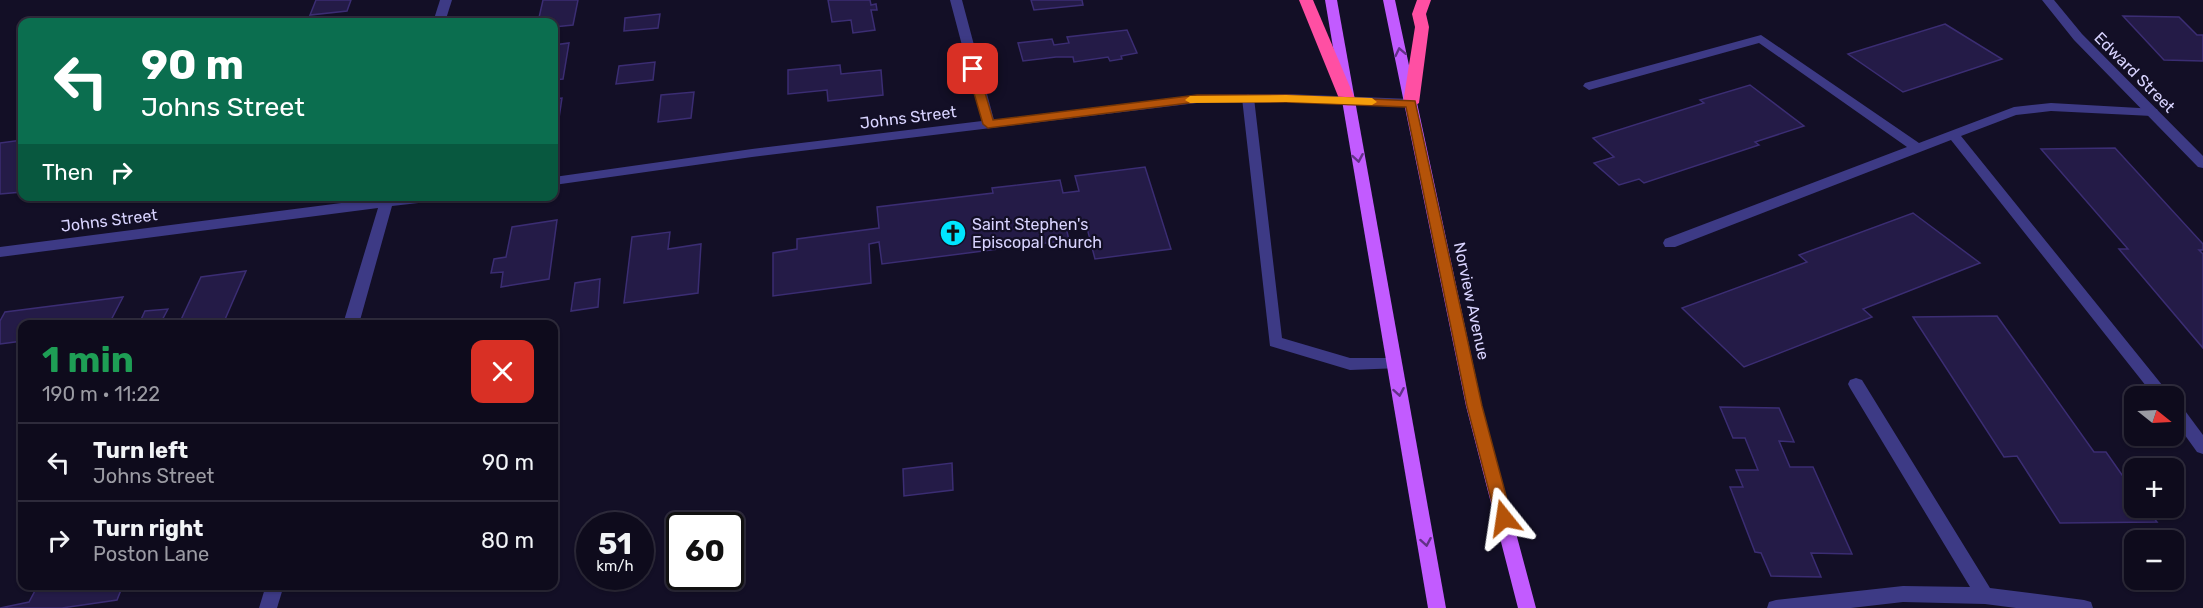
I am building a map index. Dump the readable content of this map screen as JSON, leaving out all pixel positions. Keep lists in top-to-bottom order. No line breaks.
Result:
{"streets":{"main road":["Norview Avenue"],"street":["Edward Street","Johns Street"]},"crossings":[["Johns Street","Norview Avenue"]],"places":{"church":["Saint Stephen's Episcopal Church"]},"north":"right","page":{"turn":["90 m","Johns Street"],"then":"Then","heading":["1 min","190 m · 11:22"],"map_buttons":["+","−"],"list":[{"name":"Turn left","note":"Johns Street","value":"90 m"},{"name":"Turn right","note":"Poston Lane","value":"80 m"}],"speed":"51 km/h","limit":"60"}}
